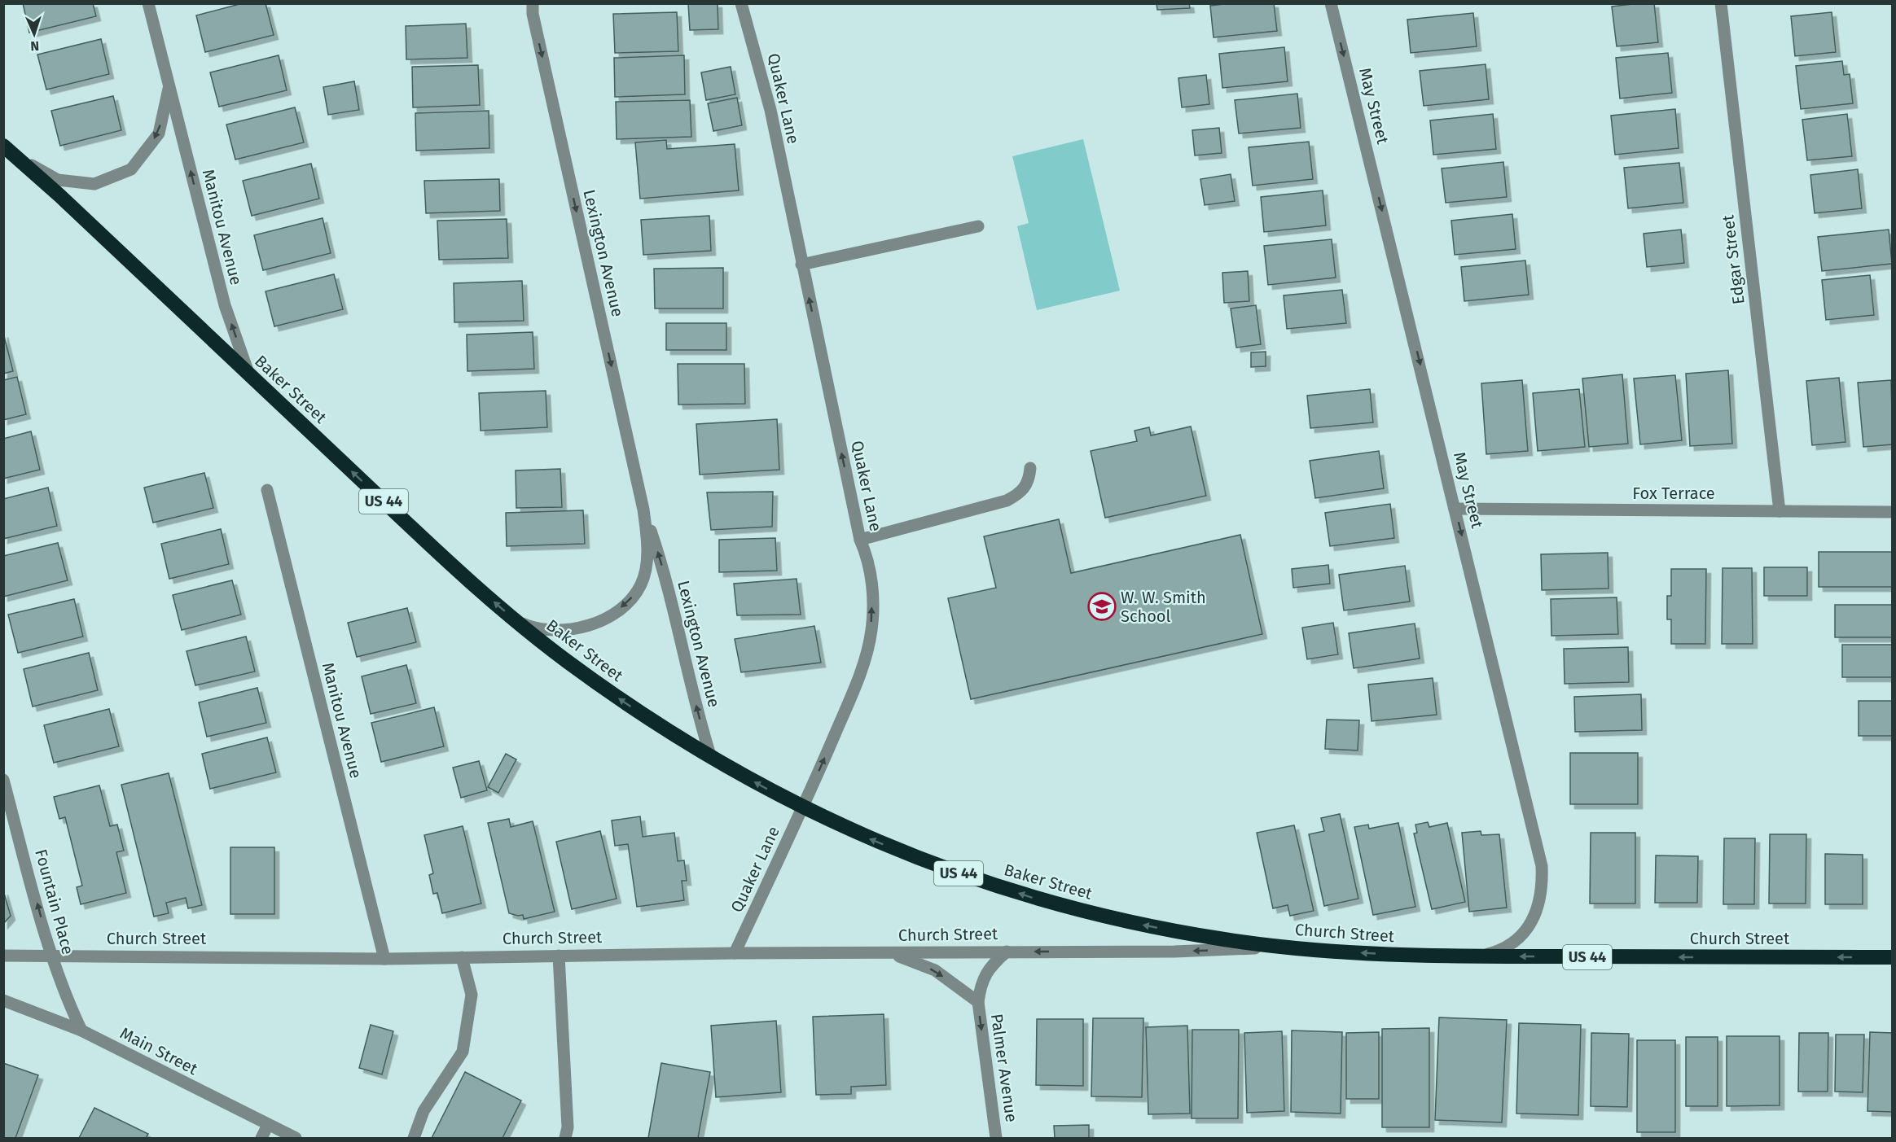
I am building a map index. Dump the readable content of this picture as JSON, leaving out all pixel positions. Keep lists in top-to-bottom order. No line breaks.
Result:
{"streets":{"highway":["Baker Street","US 44","Church Street"],"street":["Quaker Lane","May Street","Manitou Avenue","Lexington Avenue","Edgar Street","Fox Terrace","Fountain Place","Main Street","Palmer Avenue"]},"crossings":[["Quaker Lane","Baker Street"],["Quaker Lane","Church Street"],["May Street","Fox Terrace"],["May Street","Church Street"],["Manitou Avenue","Baker Street"],["Manitou Avenue","Church Street"],["Lexington Avenue","Baker Street"],["Edgar Street","Fox Terrace"],["Baker Street","Church Street"],["Fountain Place","Church Street"],["Fountain Place","Main Street"],["Church Street","Palmer Avenue"]],"one_way":["Quaker Lane","May Street","Baker Street","Fountain Place","Church Street","Palmer Avenue"],"places":{"school or university":["W. W. Smith School"]},"north":"bottom"}
